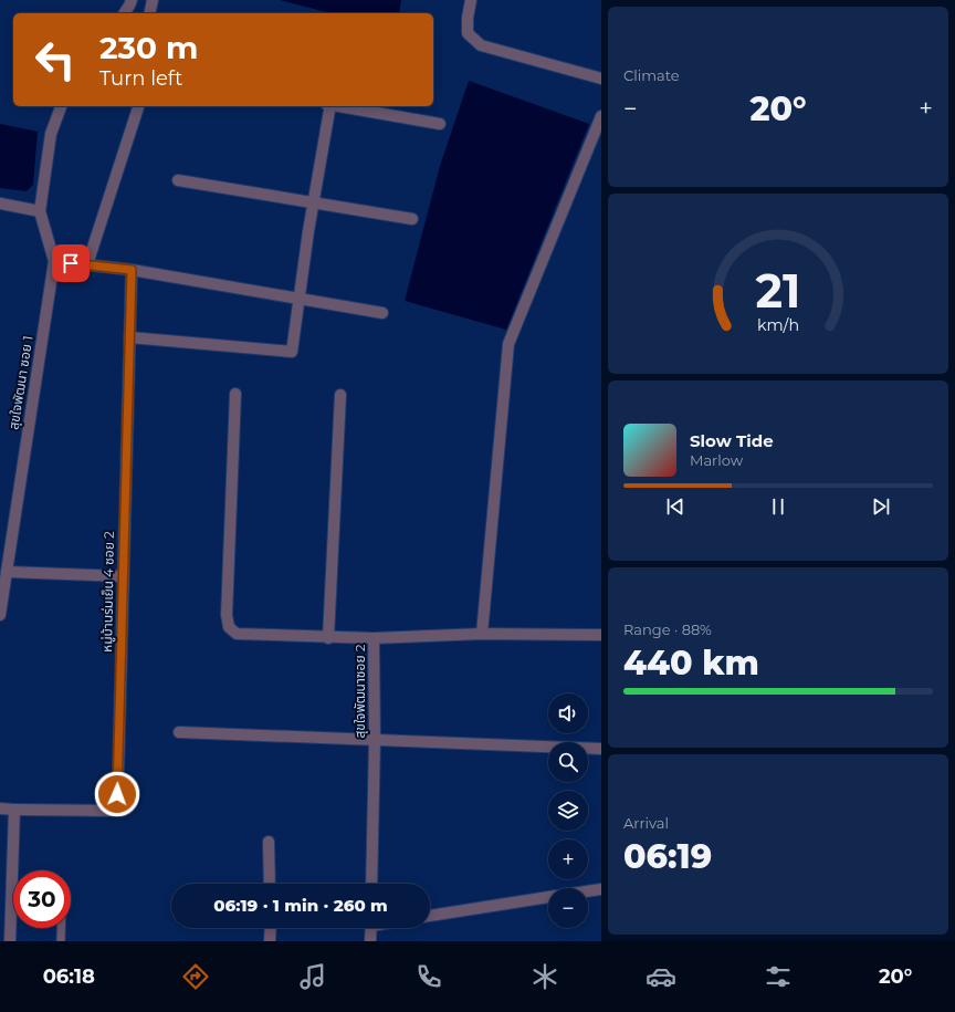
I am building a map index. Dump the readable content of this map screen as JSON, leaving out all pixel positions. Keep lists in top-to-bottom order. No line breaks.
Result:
{"streets":{"street":["สุขใจพัฒนา ซอย 1","หมู่บ้านร่มเย็น 4 ซอย 2","สุขใจพัฒนาซอย 2"]},"page":{"tile":["Climate",["Range · 88%","440 km"],["Arrival","06:19"]],"turn":["230 m","Turn left"],"heat":["−","20°","+"],"song":["Slow Tide","Marlow"],"map_buttons":["+","−"],"limit":"30","trip":"06:19 · 1 min · 260 m","tabs":["06:18","20°"],"gauge":["21","km/h"]}}
